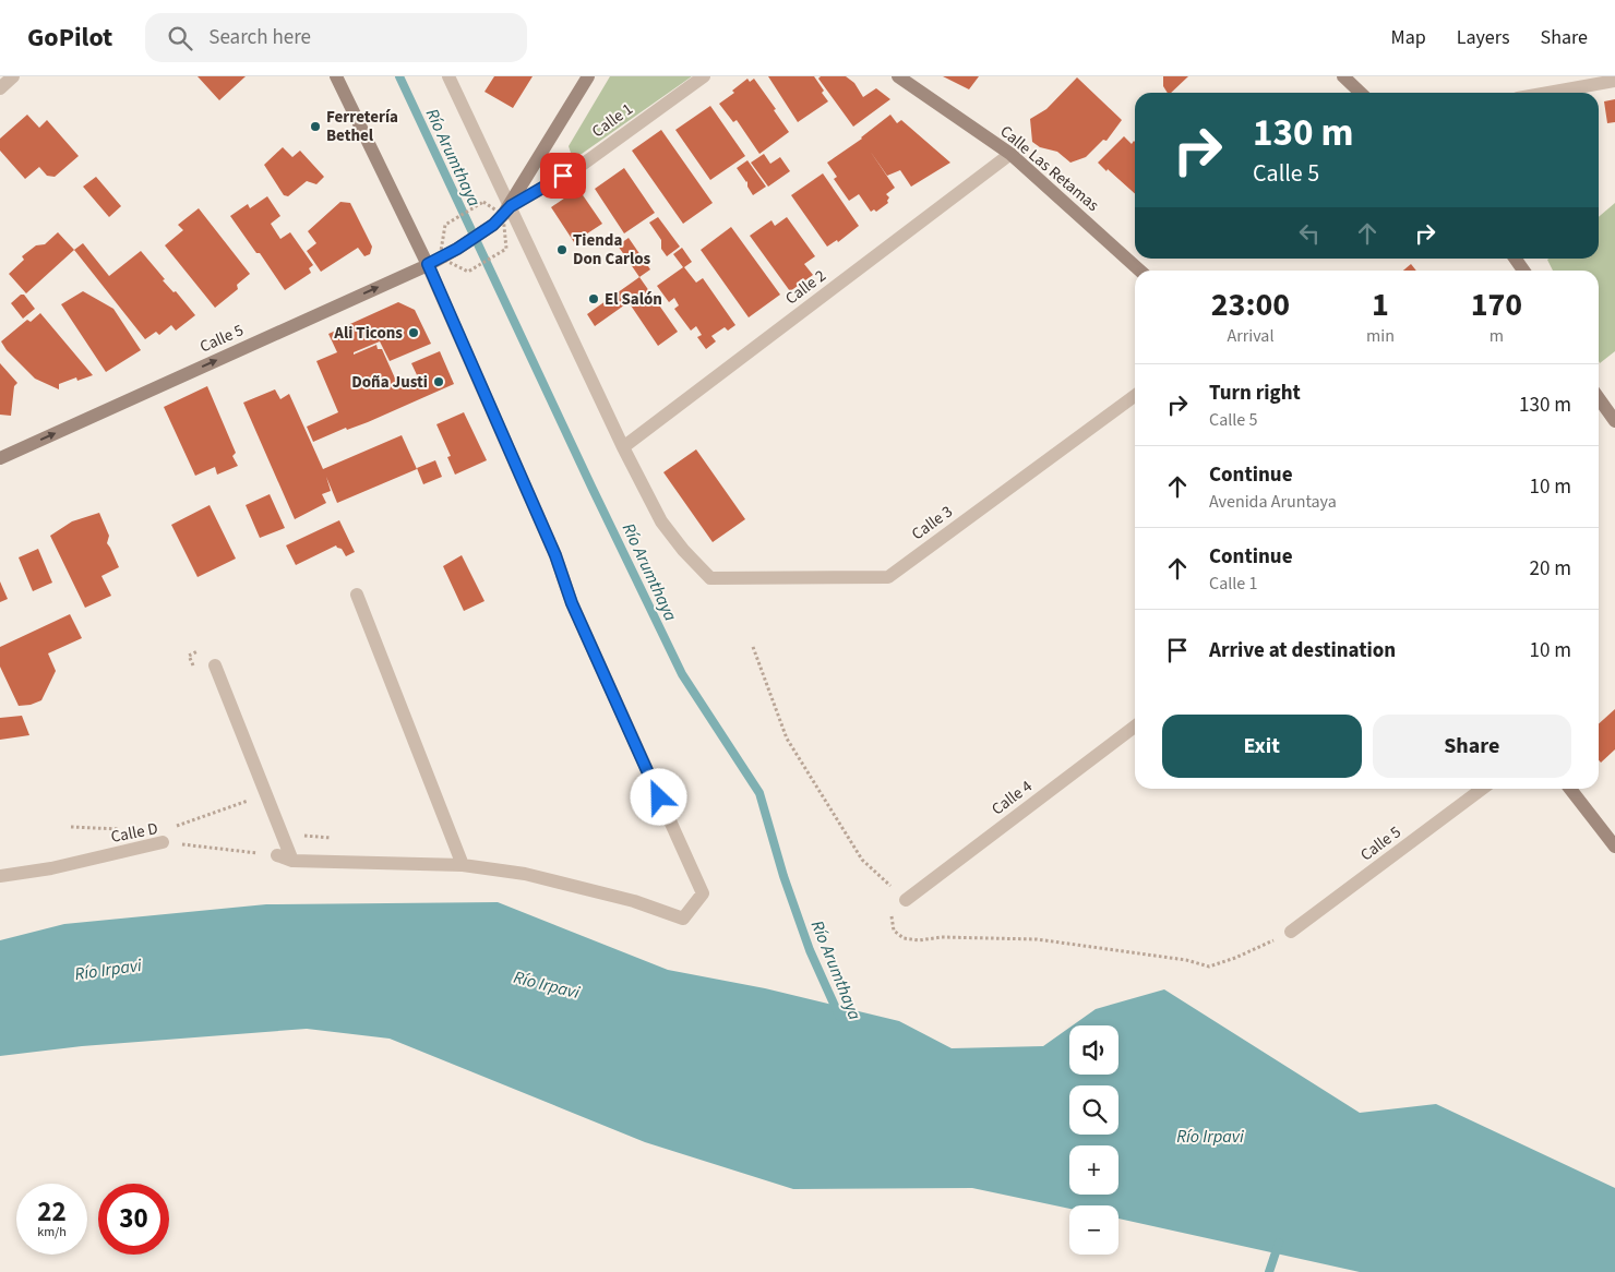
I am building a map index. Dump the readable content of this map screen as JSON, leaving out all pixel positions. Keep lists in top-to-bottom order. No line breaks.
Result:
{"streets":{"main road":["Calle Las Retamas","Calle 5"],"street":["Calle 1","Calle 2","Calle 3","Calle 4","Calle D"]},"crossings":[["Calle 1","Calle 5"],["Calle Las Retamas","Calle 2"],["Calle 2","Calle 3"]],"one_way":["Calle 5"],"water":["Río Arumthaya","Río Irpavi"],"places":["Ferretería Bethel","Tienda Don Carlos","El Salón","Ali Ticons","Doña Justi"],"page":{"header":"GoPilot","search":"Search here","nav":["Map","Layers","Share"],"turn":["130 m","Calle 5"],"eta":["23:00","Arrival","1","min","170","m"],"list":[{"name":"Turn right","note":"Calle 5","value":"130 m"},{"name":"Continue","note":"Avenida Aruntaya","value":"10 m"},{"name":"Continue","note":"Calle 1","value":"20 m"},{"name":"Arrive at destination","value":"10 m"}],"buttons":["Exit","Share"],"map_buttons":["+","−"],"speed":"22 km/h","limit":"30"}}
